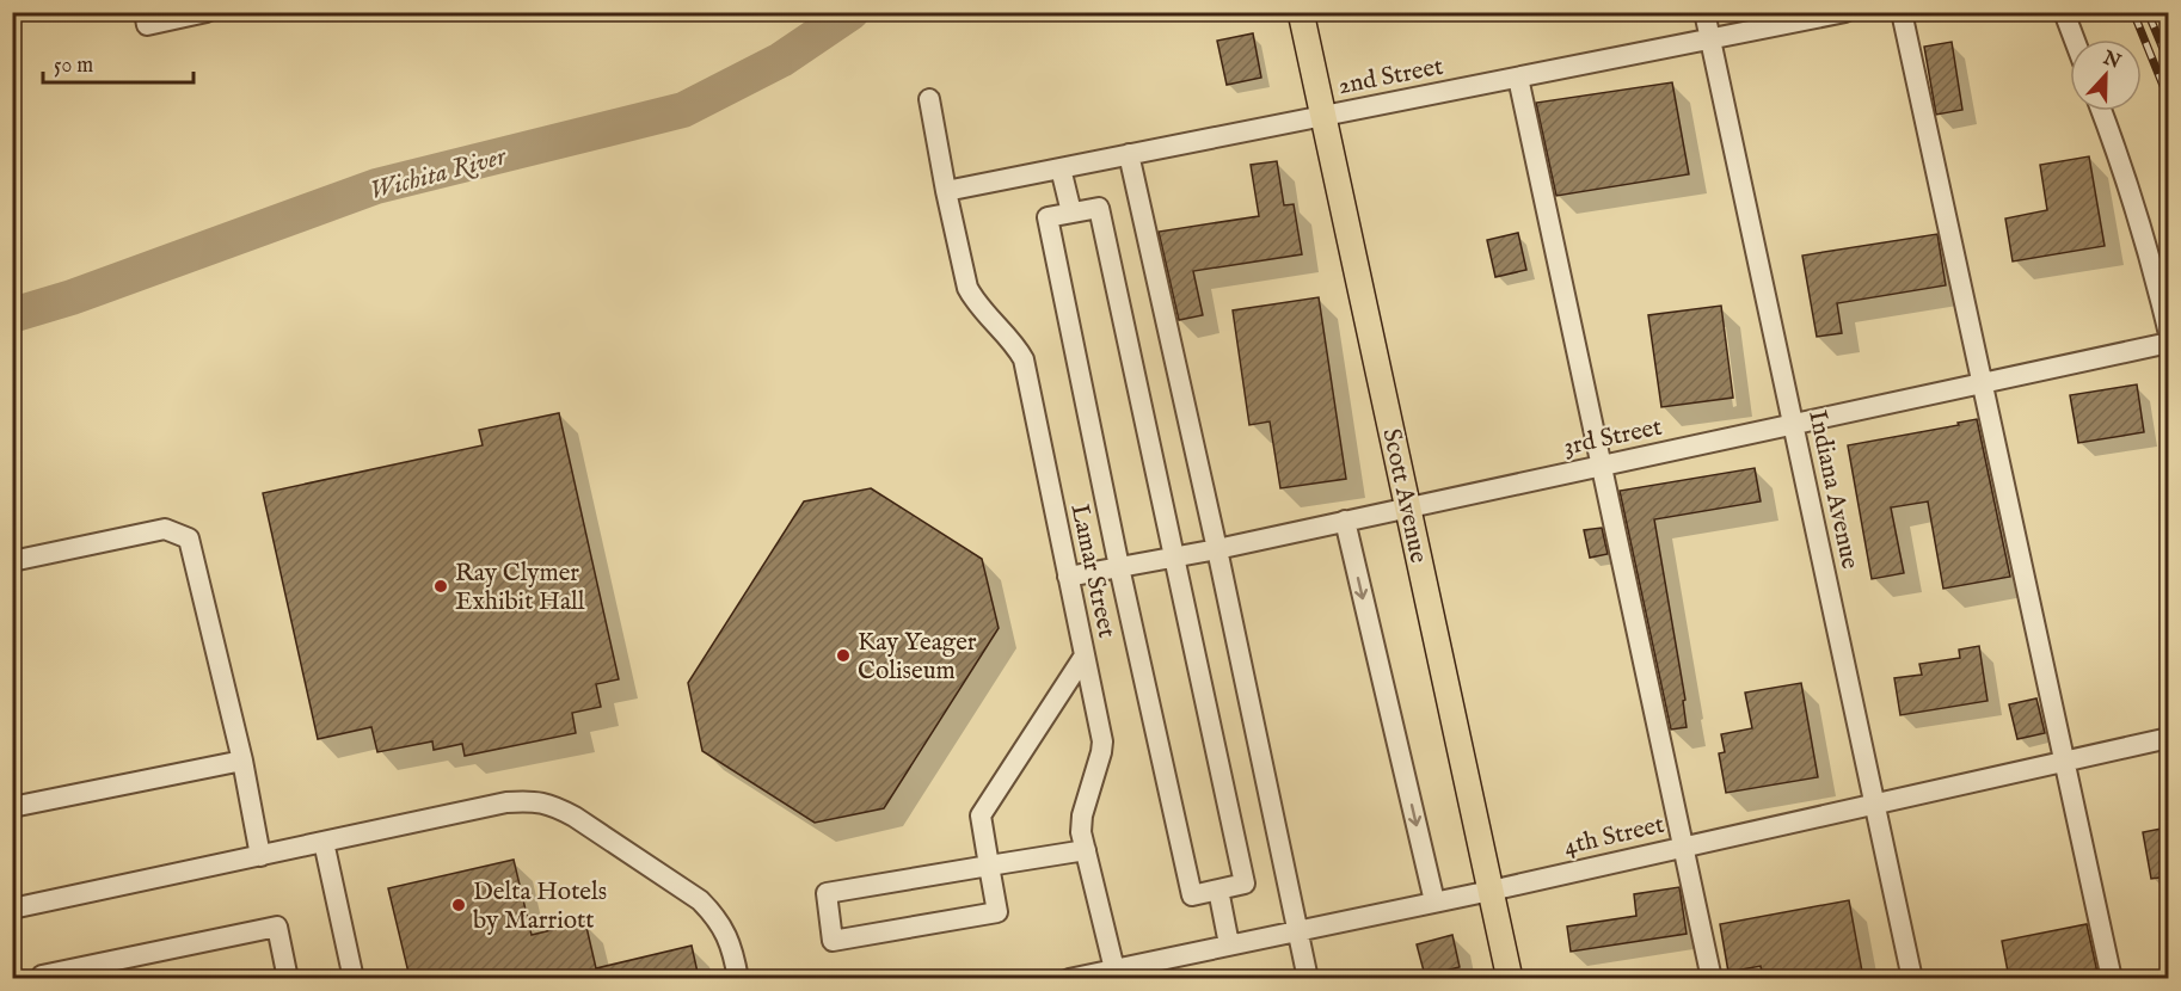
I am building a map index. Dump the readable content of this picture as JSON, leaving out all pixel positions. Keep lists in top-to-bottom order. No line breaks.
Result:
{"streets":{"main road":["Scott Avenue"],"street":["2nd Street","3rd Street","Indiana Avenue","Lamar Street","4th Street"]},"crossings":[["2nd Street","Indiana Avenue"],["2nd Street","Scott Avenue"],["2nd Street","Lamar Street"],["3rd Street","Indiana Avenue"],["3rd Street","Scott Avenue"],["3rd Street","Lamar Street"],["Indiana Avenue","4th Street"],["Scott Avenue","4th Street"],["Lamar Street","4th Street"]],"water":["Wichita River"],"places":["Ray Clymer Exhibit Hall","Kay Yeager Coliseum","Delta Hotels by Marriott"],"scale_bar":"50 m","north":"top"}
